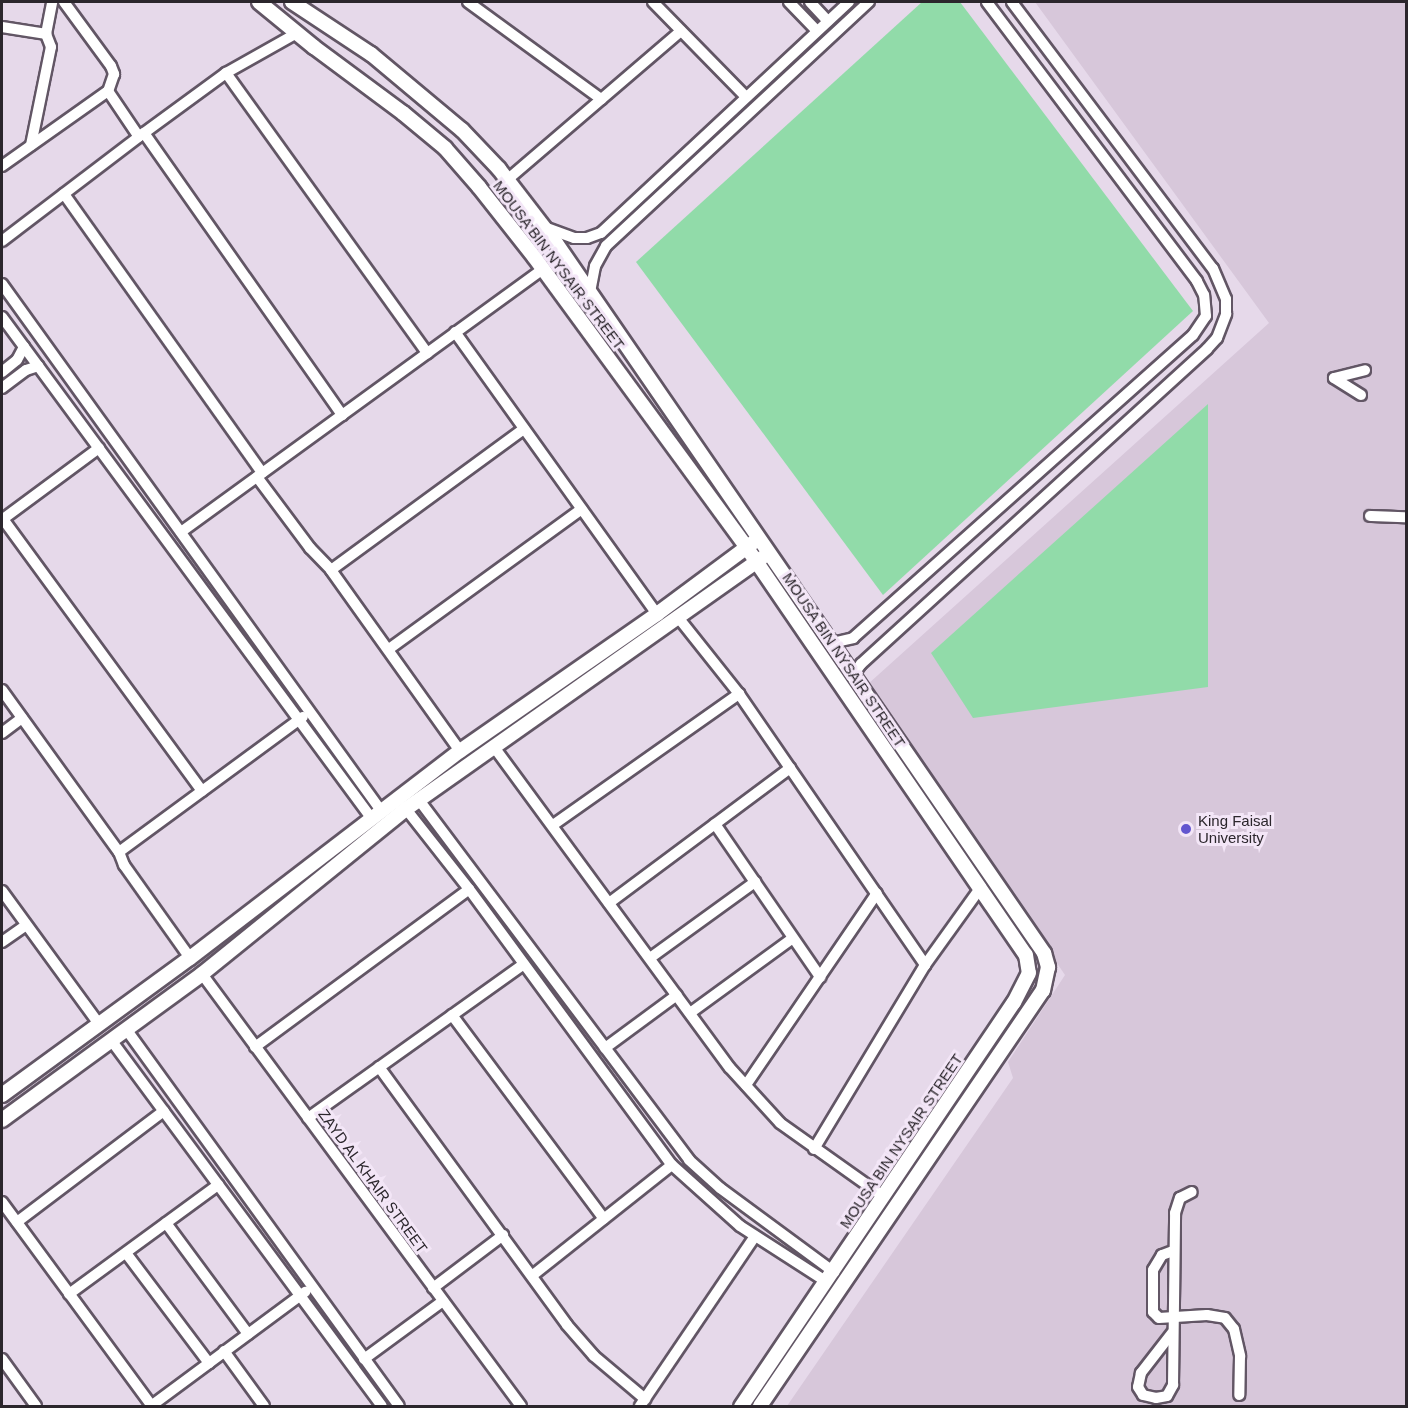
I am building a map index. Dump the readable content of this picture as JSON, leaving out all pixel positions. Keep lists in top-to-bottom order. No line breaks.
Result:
{"streets":{"street":["MOUSA BIN NYSAIR STREET","ZAYD AL KHAIR STREET"]},"places":["King Faisal University"]}
